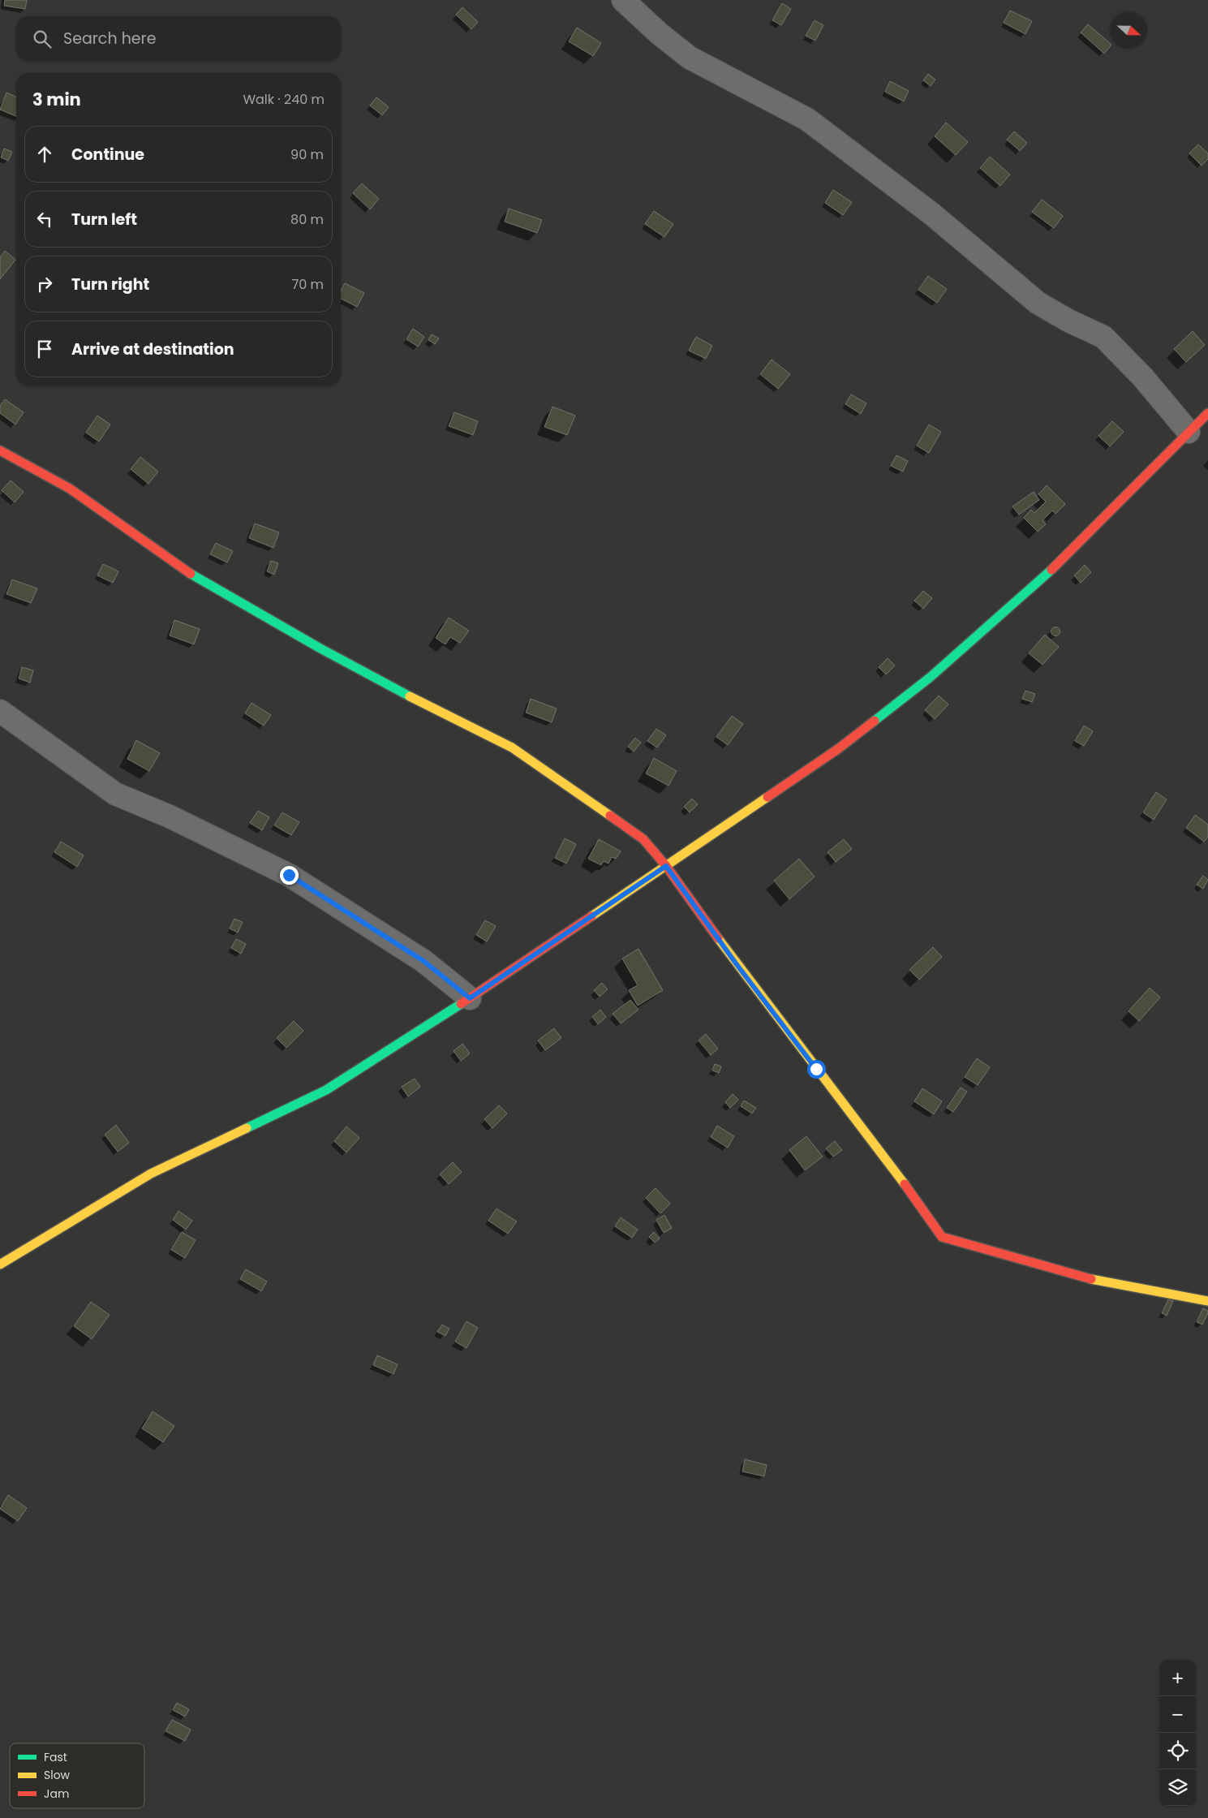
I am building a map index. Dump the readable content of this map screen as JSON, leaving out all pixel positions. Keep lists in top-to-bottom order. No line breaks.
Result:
{"legend":["Fast","Slow","Jam"],"north":"right","page":{"search":"Search here","heading":["3 min","Walk · 240 m"],"list":[["Continue","90 m"],["Turn left","80 m"],["Turn right","70 m"],"Arrive at destination"],"map_buttons":["+","−"]}}
